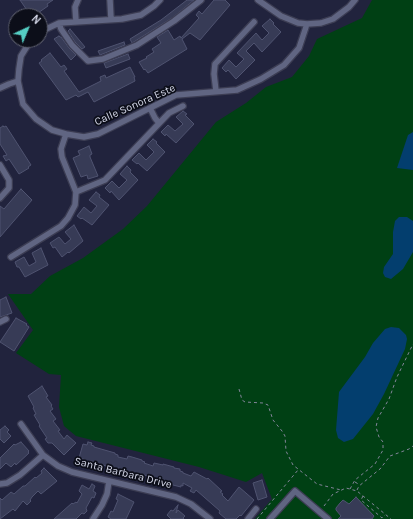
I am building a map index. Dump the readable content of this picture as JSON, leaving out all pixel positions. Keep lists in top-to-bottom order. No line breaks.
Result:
{"streets":{"street":["Calle Sonora Este","Santa Barbara Drive"]},"north":"top right"}
